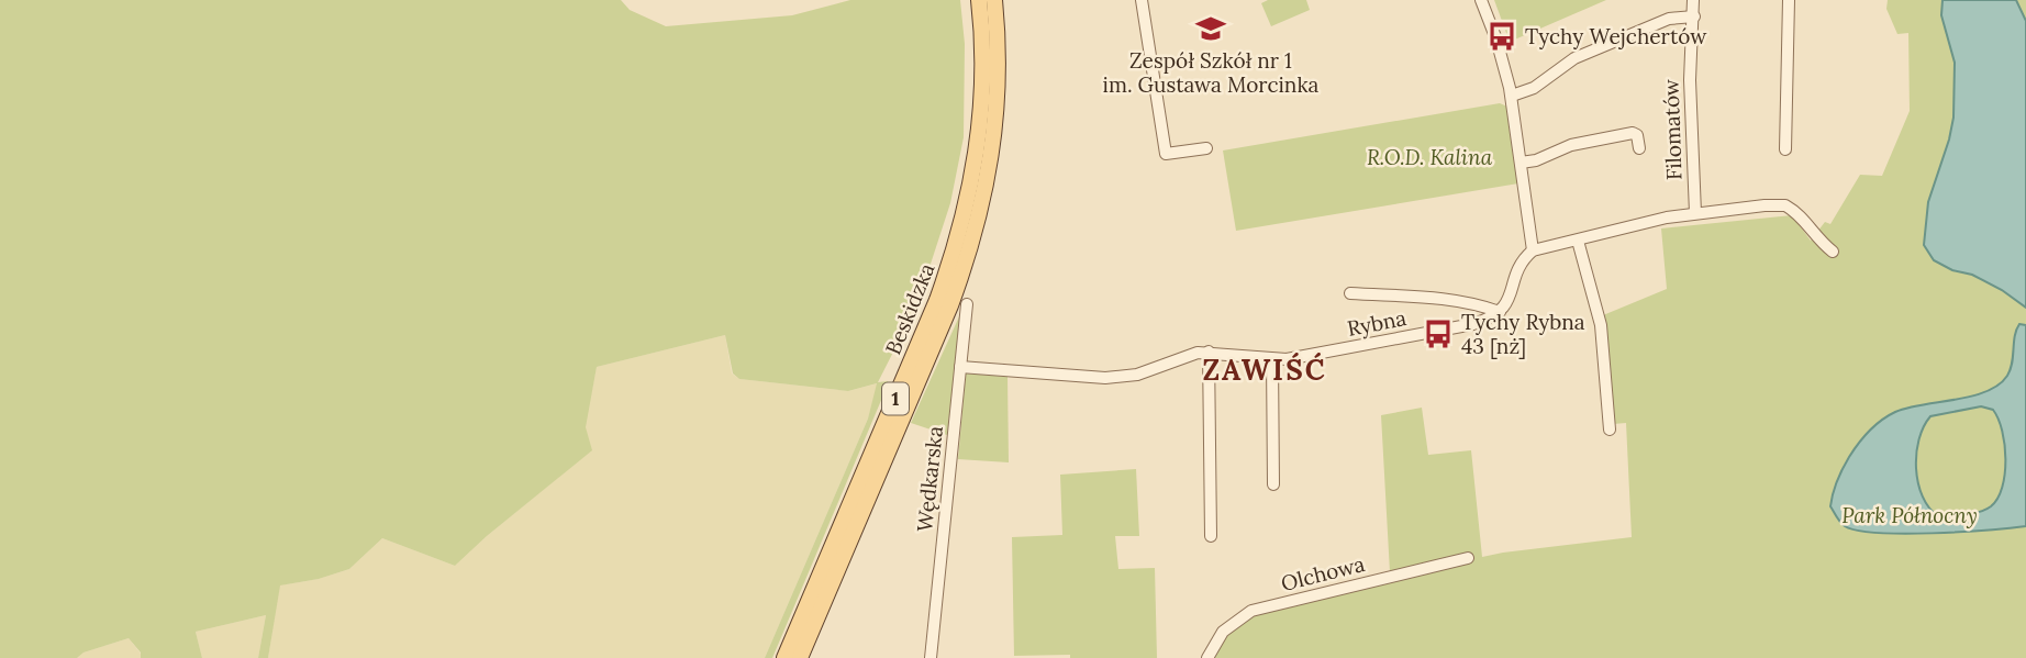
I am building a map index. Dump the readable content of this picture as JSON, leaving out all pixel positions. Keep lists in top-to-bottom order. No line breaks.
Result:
{"streets":{"main road":["Beskidzka","1"],"street":["Filomatów","Rybna","Wędkarska","Olchowa"]},"crossings":[["Rybna","Wędkarska"]],"districts":["ZAWIŚĆ"],"parks":["R.O.D. Kalina","Park Północny"],"places":{"school or university":["Zespół Szkół nr 1 im. Gustawa Morcinka"],"bus stop":["Tychy Wejchertów","Tychy Rybna 43 [nż]"]}}
